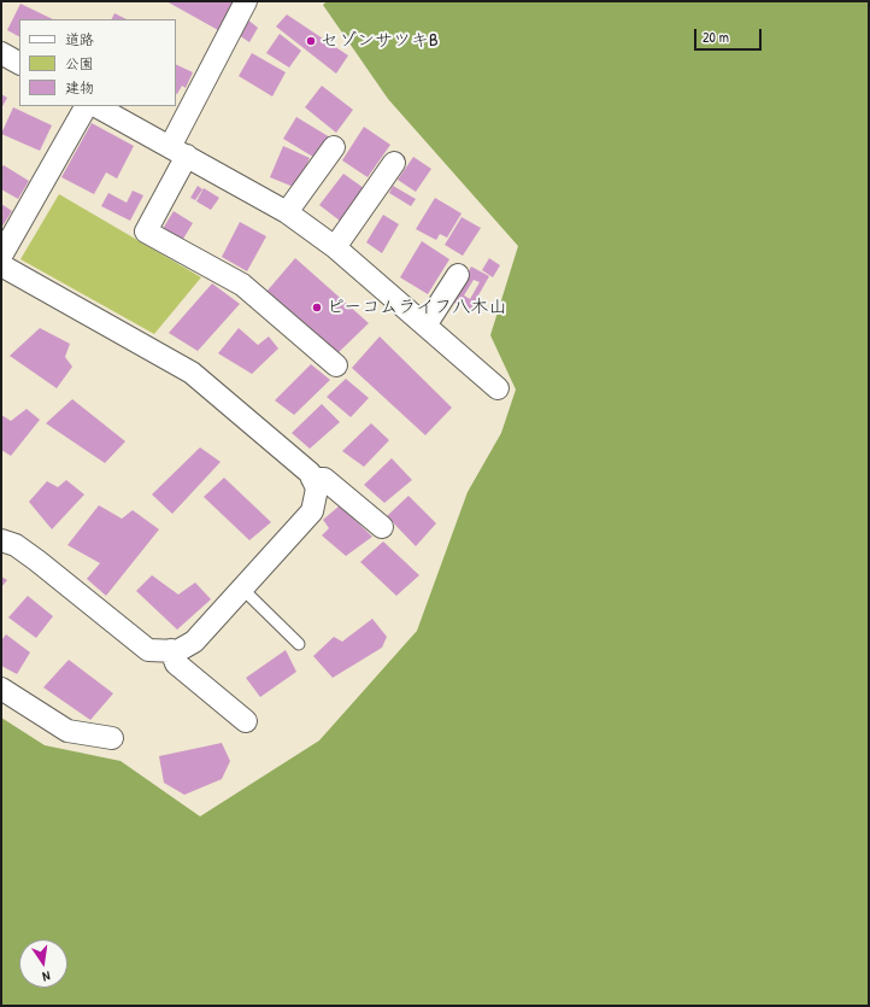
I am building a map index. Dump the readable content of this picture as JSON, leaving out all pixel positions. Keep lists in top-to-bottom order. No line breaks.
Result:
{"places":["セゾンサツキB","ピーコムライフ八木山"],"legend":["道路","公園","建物"],"scale_bar":"20 m","north":"bottom"}
